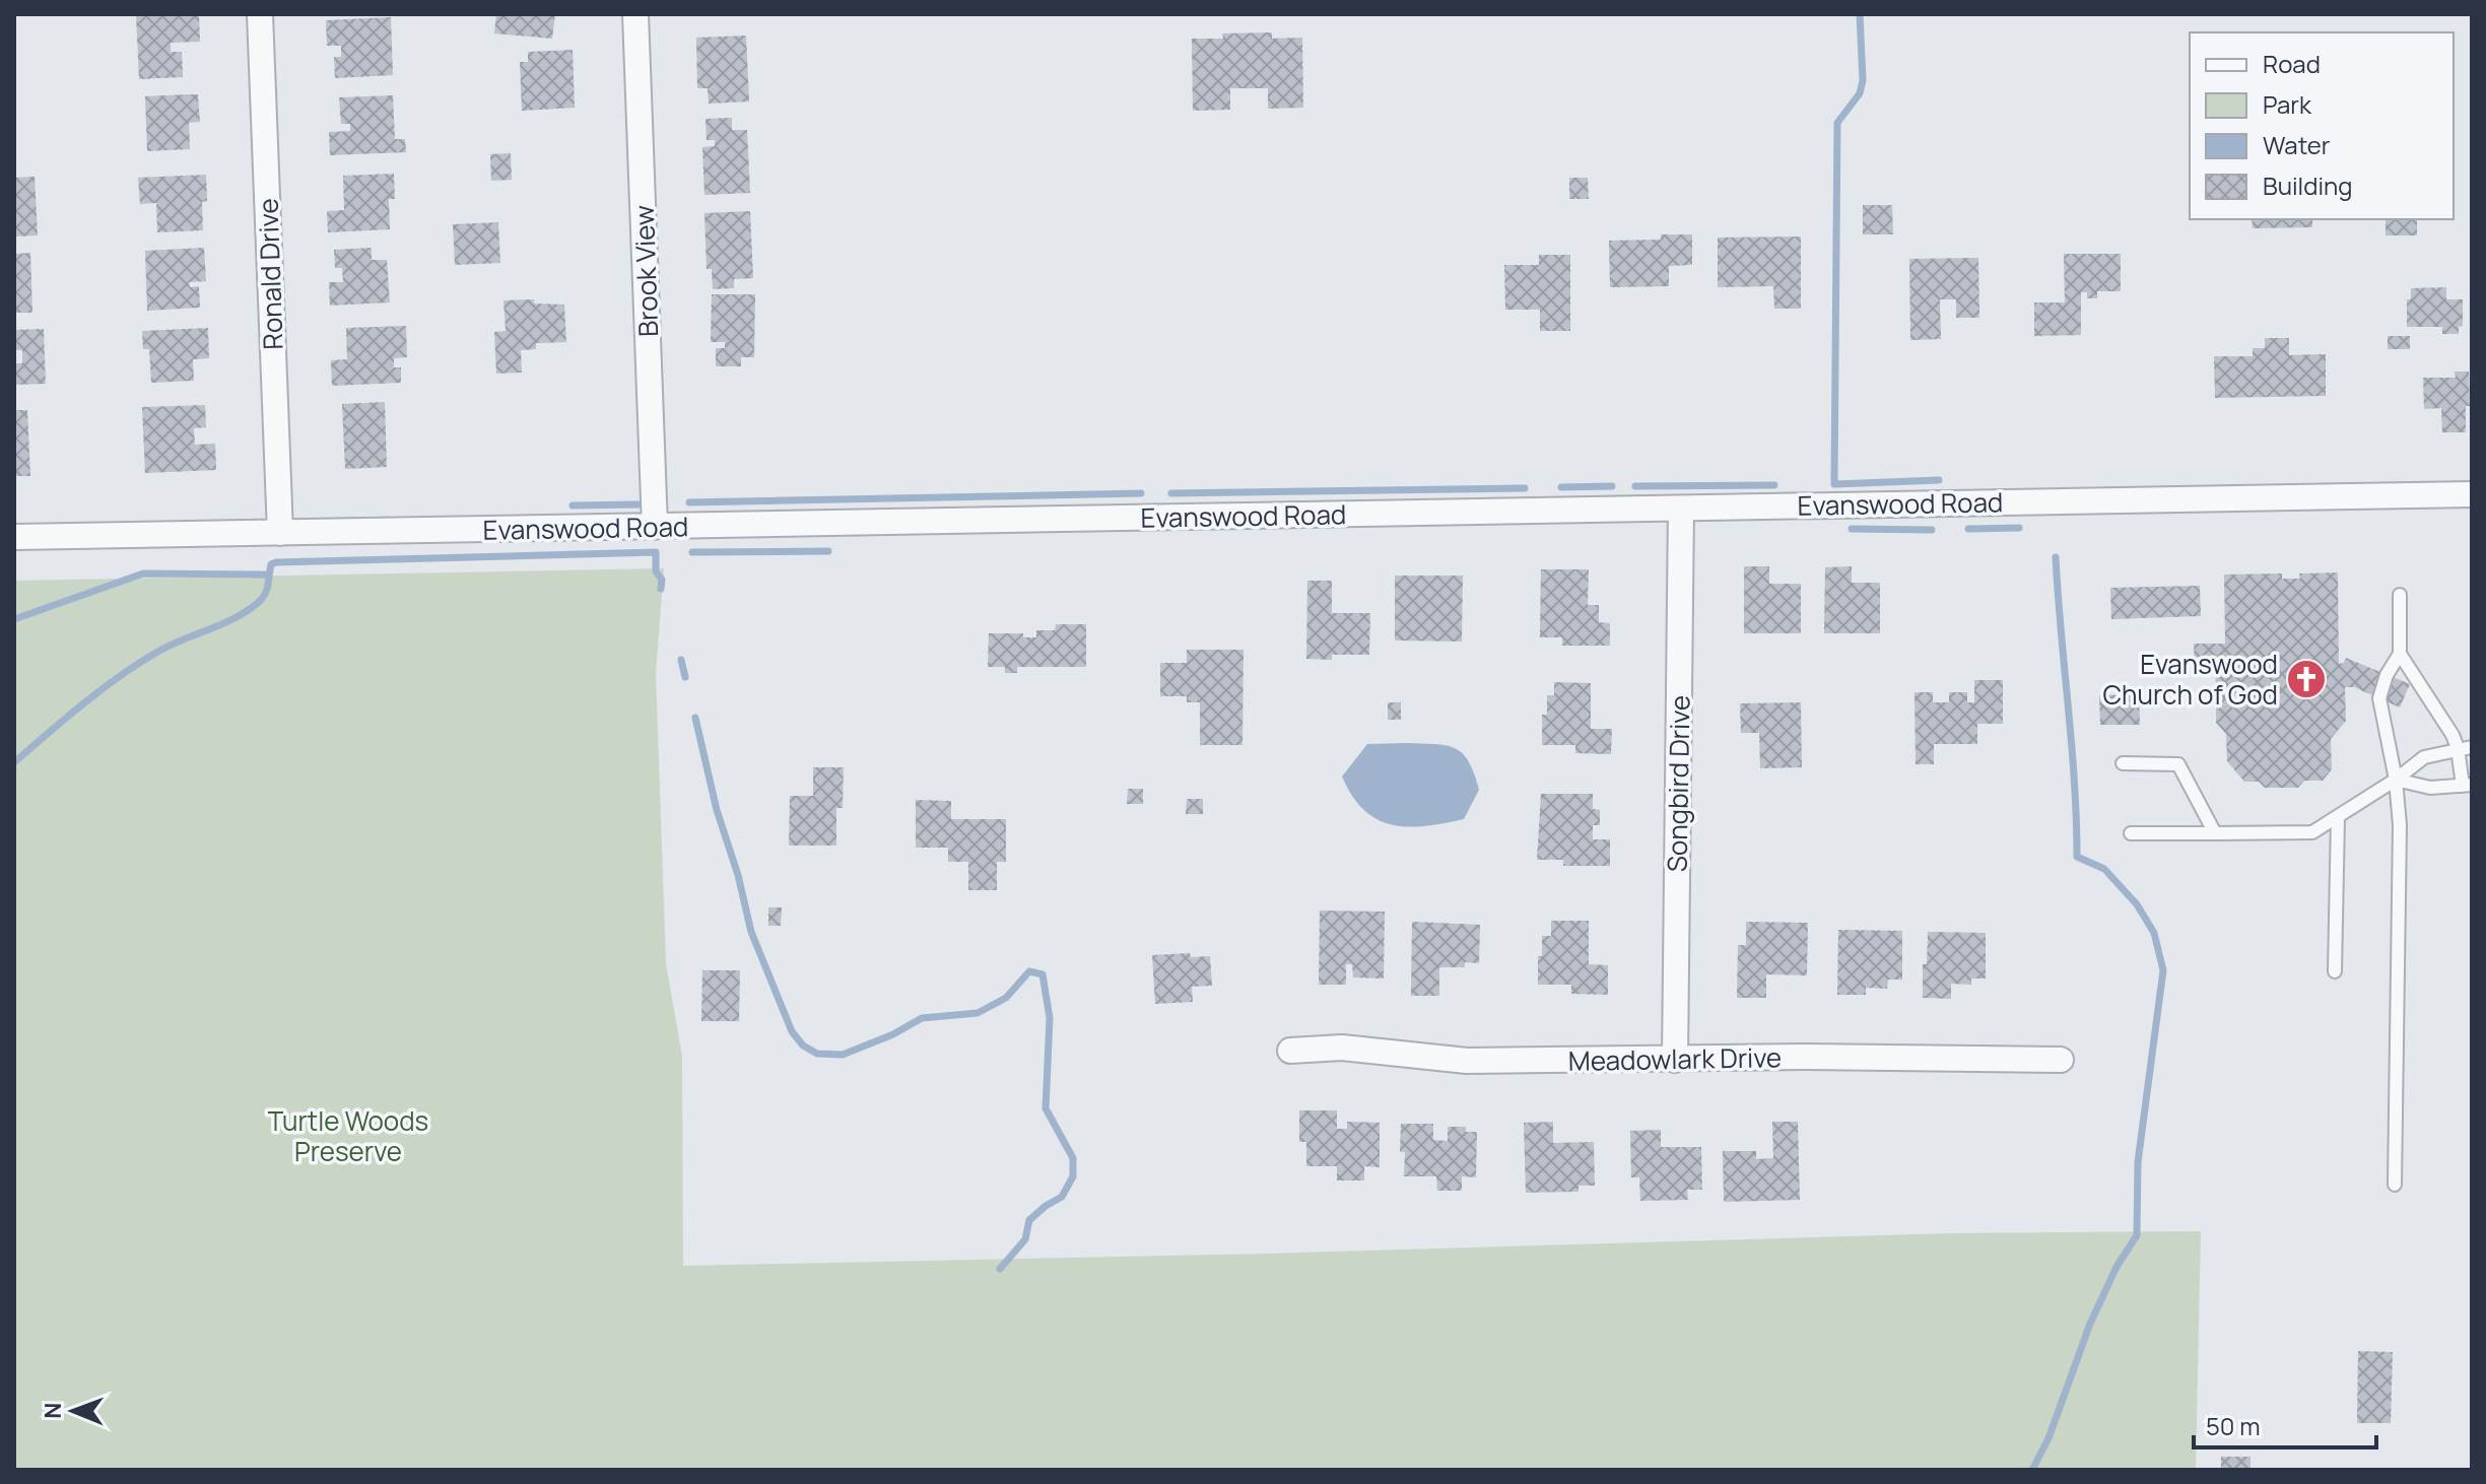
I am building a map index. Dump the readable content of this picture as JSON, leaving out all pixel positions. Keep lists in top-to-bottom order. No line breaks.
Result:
{"streets":{"street":["Brook View","Ronald Drive","Evanswood Road","Songbird Drive","Meadowlark Drive"]},"crossings":[["Brook View","Evanswood Road"],["Ronald Drive","Evanswood Road"],["Evanswood Road","Songbird Drive"],["Songbird Drive","Meadowlark Drive"]],"parks":["Turtle Woods Preserve"],"places":{"church":["Evanswood Church of God"]},"legend":["Road","Park","Water","Building"],"scale_bar":"50 m","north":"left"}
